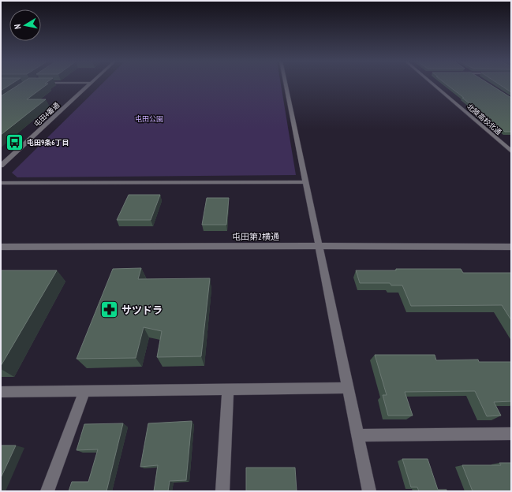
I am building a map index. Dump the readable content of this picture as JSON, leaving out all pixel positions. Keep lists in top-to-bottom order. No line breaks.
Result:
{"streets":{"street":["屯田4番通","北陵高校北通","屯田第2横通"]},"parks":["屯田公園"],"places":{"bus stop":["屯田9条6丁目"],"pharmacy":["サツドラ"]},"north":"left"}
